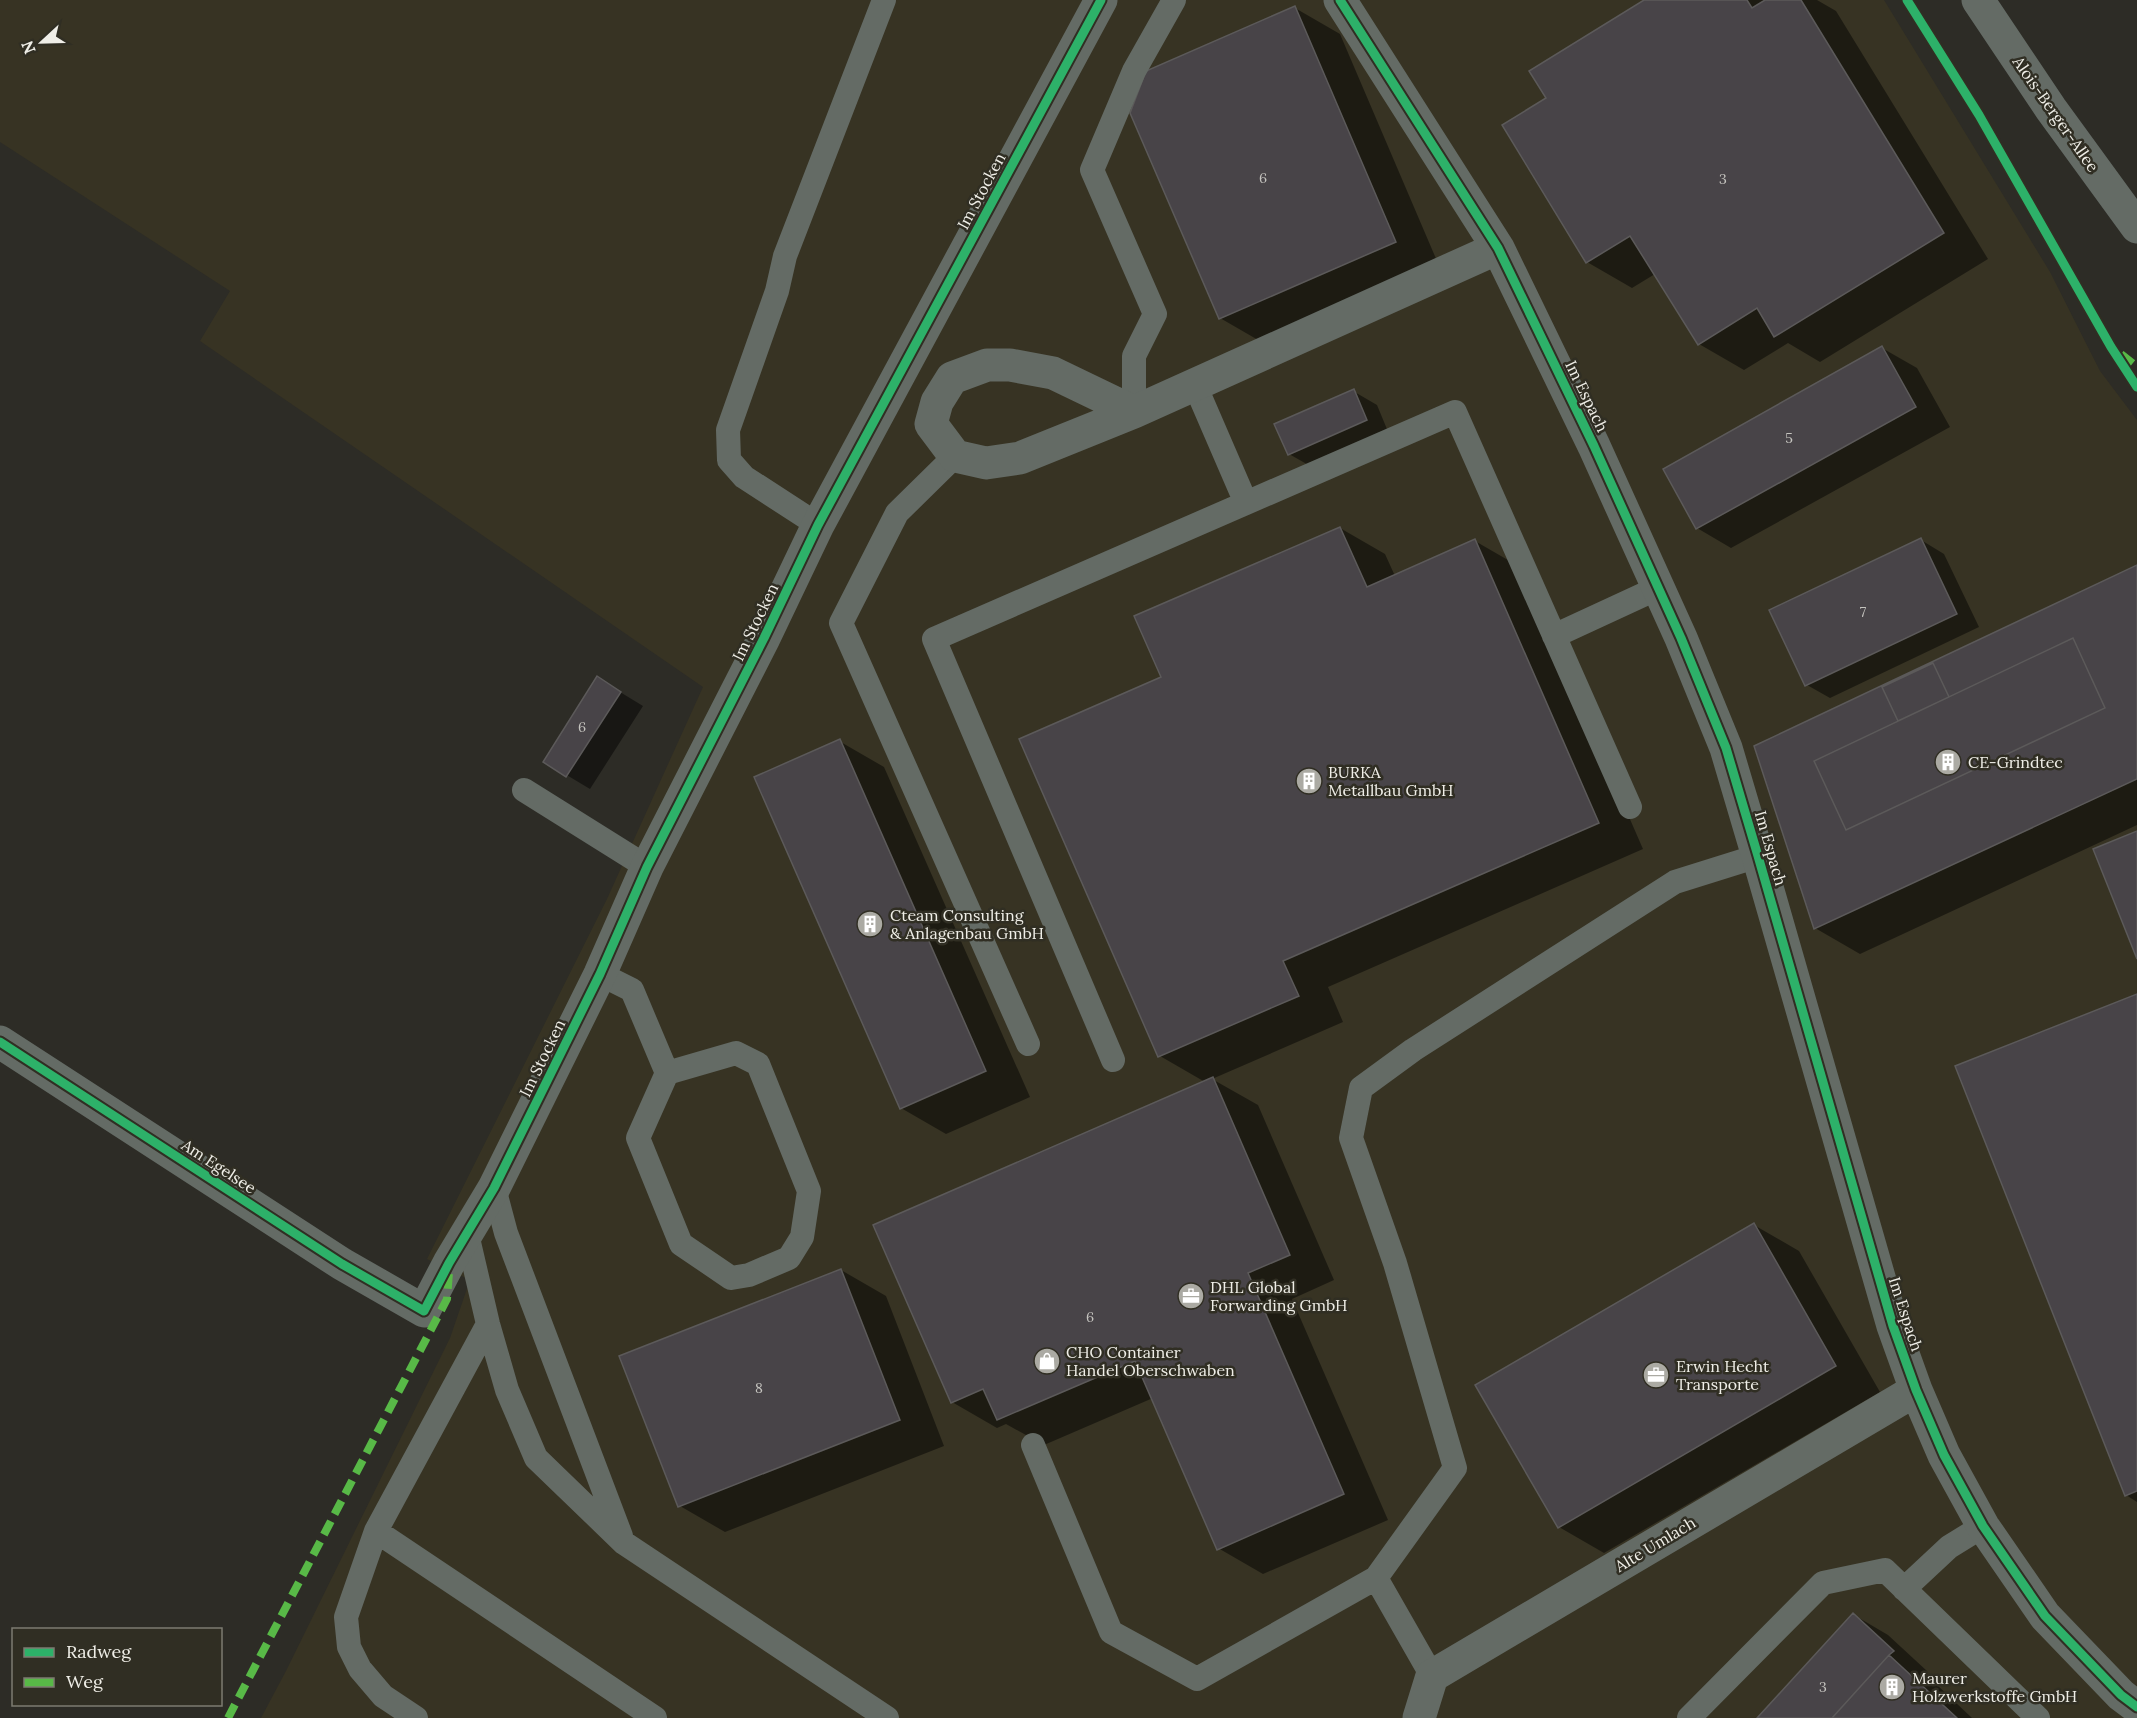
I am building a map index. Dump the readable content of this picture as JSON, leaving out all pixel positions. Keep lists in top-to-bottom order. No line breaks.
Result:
{"streets":{"street":["Alois-Berger-Allee","Im Stocken","Im Espach","Am Egelsee","Alte Umlach"]},"crossings":[["Im Stocken","Am Egelsee"],["Im Espach","Alte Umlach"]],"places":{"building":["CE-Grindtec","BURKA Metallbau GmbH","Cteam Consulting & Anlagenbau GmbH","Maurer Holzwerkstoffe GmbH"],"office":["DHL Global Forwarding GmbH","Erwin Hecht Transporte"],"shop":["CHO Container Handel Oberschwaben"]},"house_numbers":["6","3","5","7","6","6","8","3"],"legend":["Radweg","Weg"],"north":"left"}
